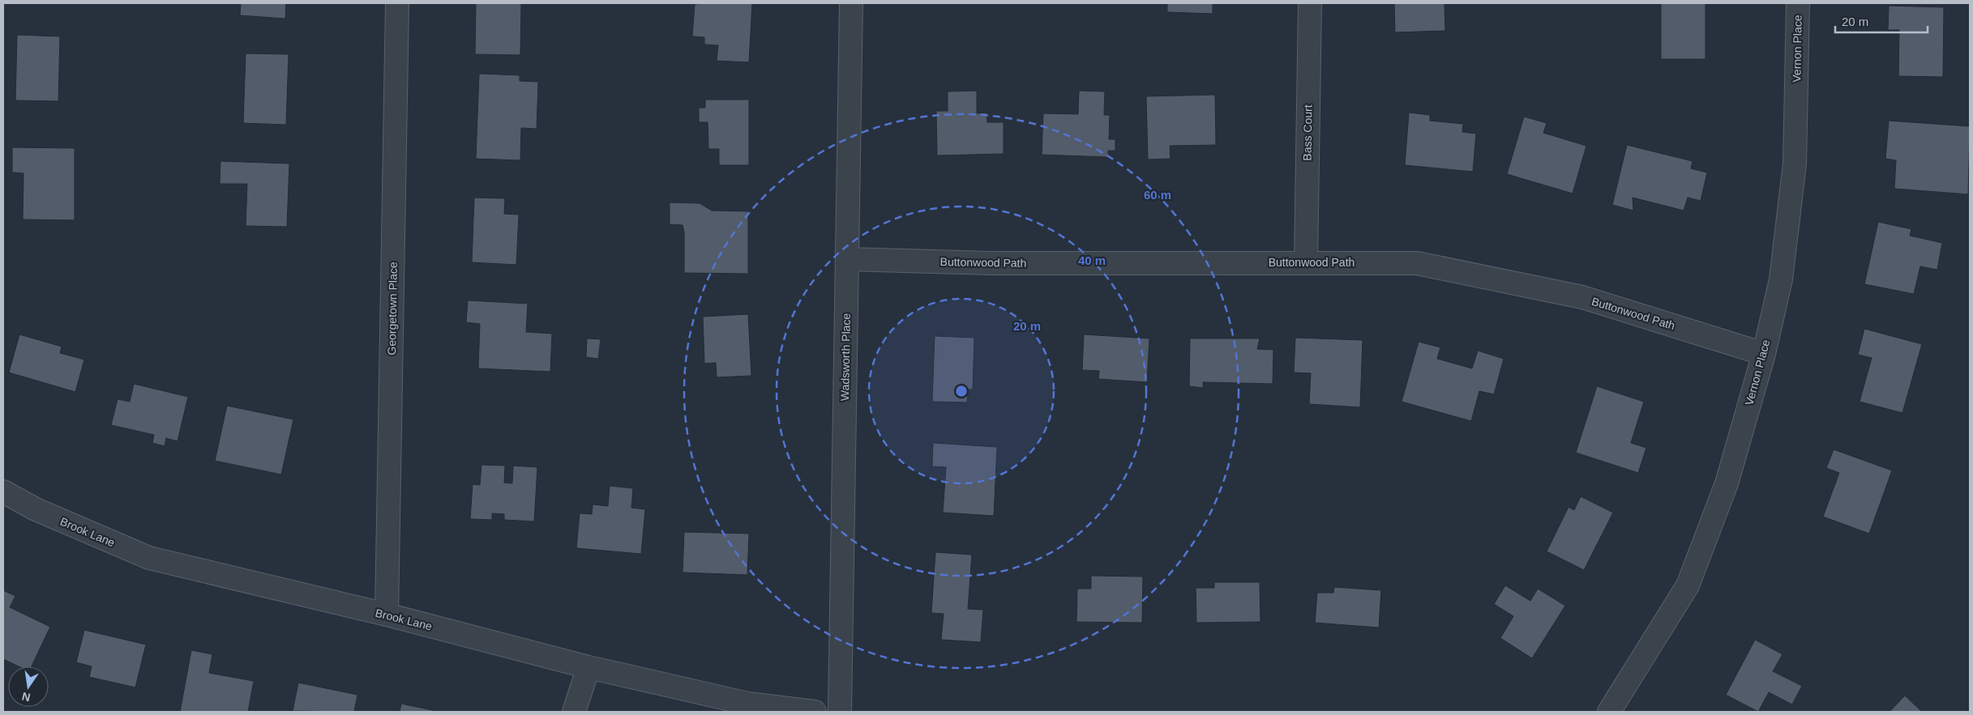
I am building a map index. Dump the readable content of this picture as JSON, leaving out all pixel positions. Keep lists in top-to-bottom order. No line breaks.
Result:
{"streets":{"street":["Vernon Place","Bass Court","Buttonwood Path","Georgetown Place","Wadsworth Place","Brook Lane"]},"crossings":[["Vernon Place","Buttonwood Path"],["Bass Court","Buttonwood Path"],["Buttonwood Path","Wadsworth Place"],["Georgetown Place","Brook Lane"]],"scale_bar":"20 m","north":"bottom","rings":["60 m","40 m","20 m"]}
